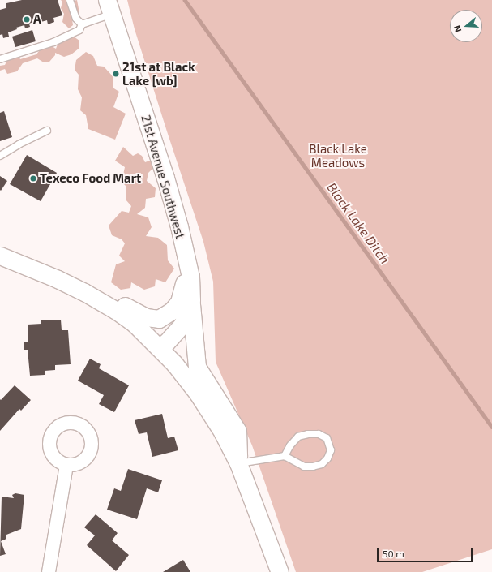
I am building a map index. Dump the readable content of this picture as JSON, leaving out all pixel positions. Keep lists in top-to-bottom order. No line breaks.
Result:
{"streets":{"street":["21st Avenue Southwest"]},"water":["Black Lake Ditch"],"parks":["Black Lake Meadows"],"places":["A","21st at Black Lake [wb]","Texeco Food Mart"],"scale_bar":"50 m","north":"left"}
